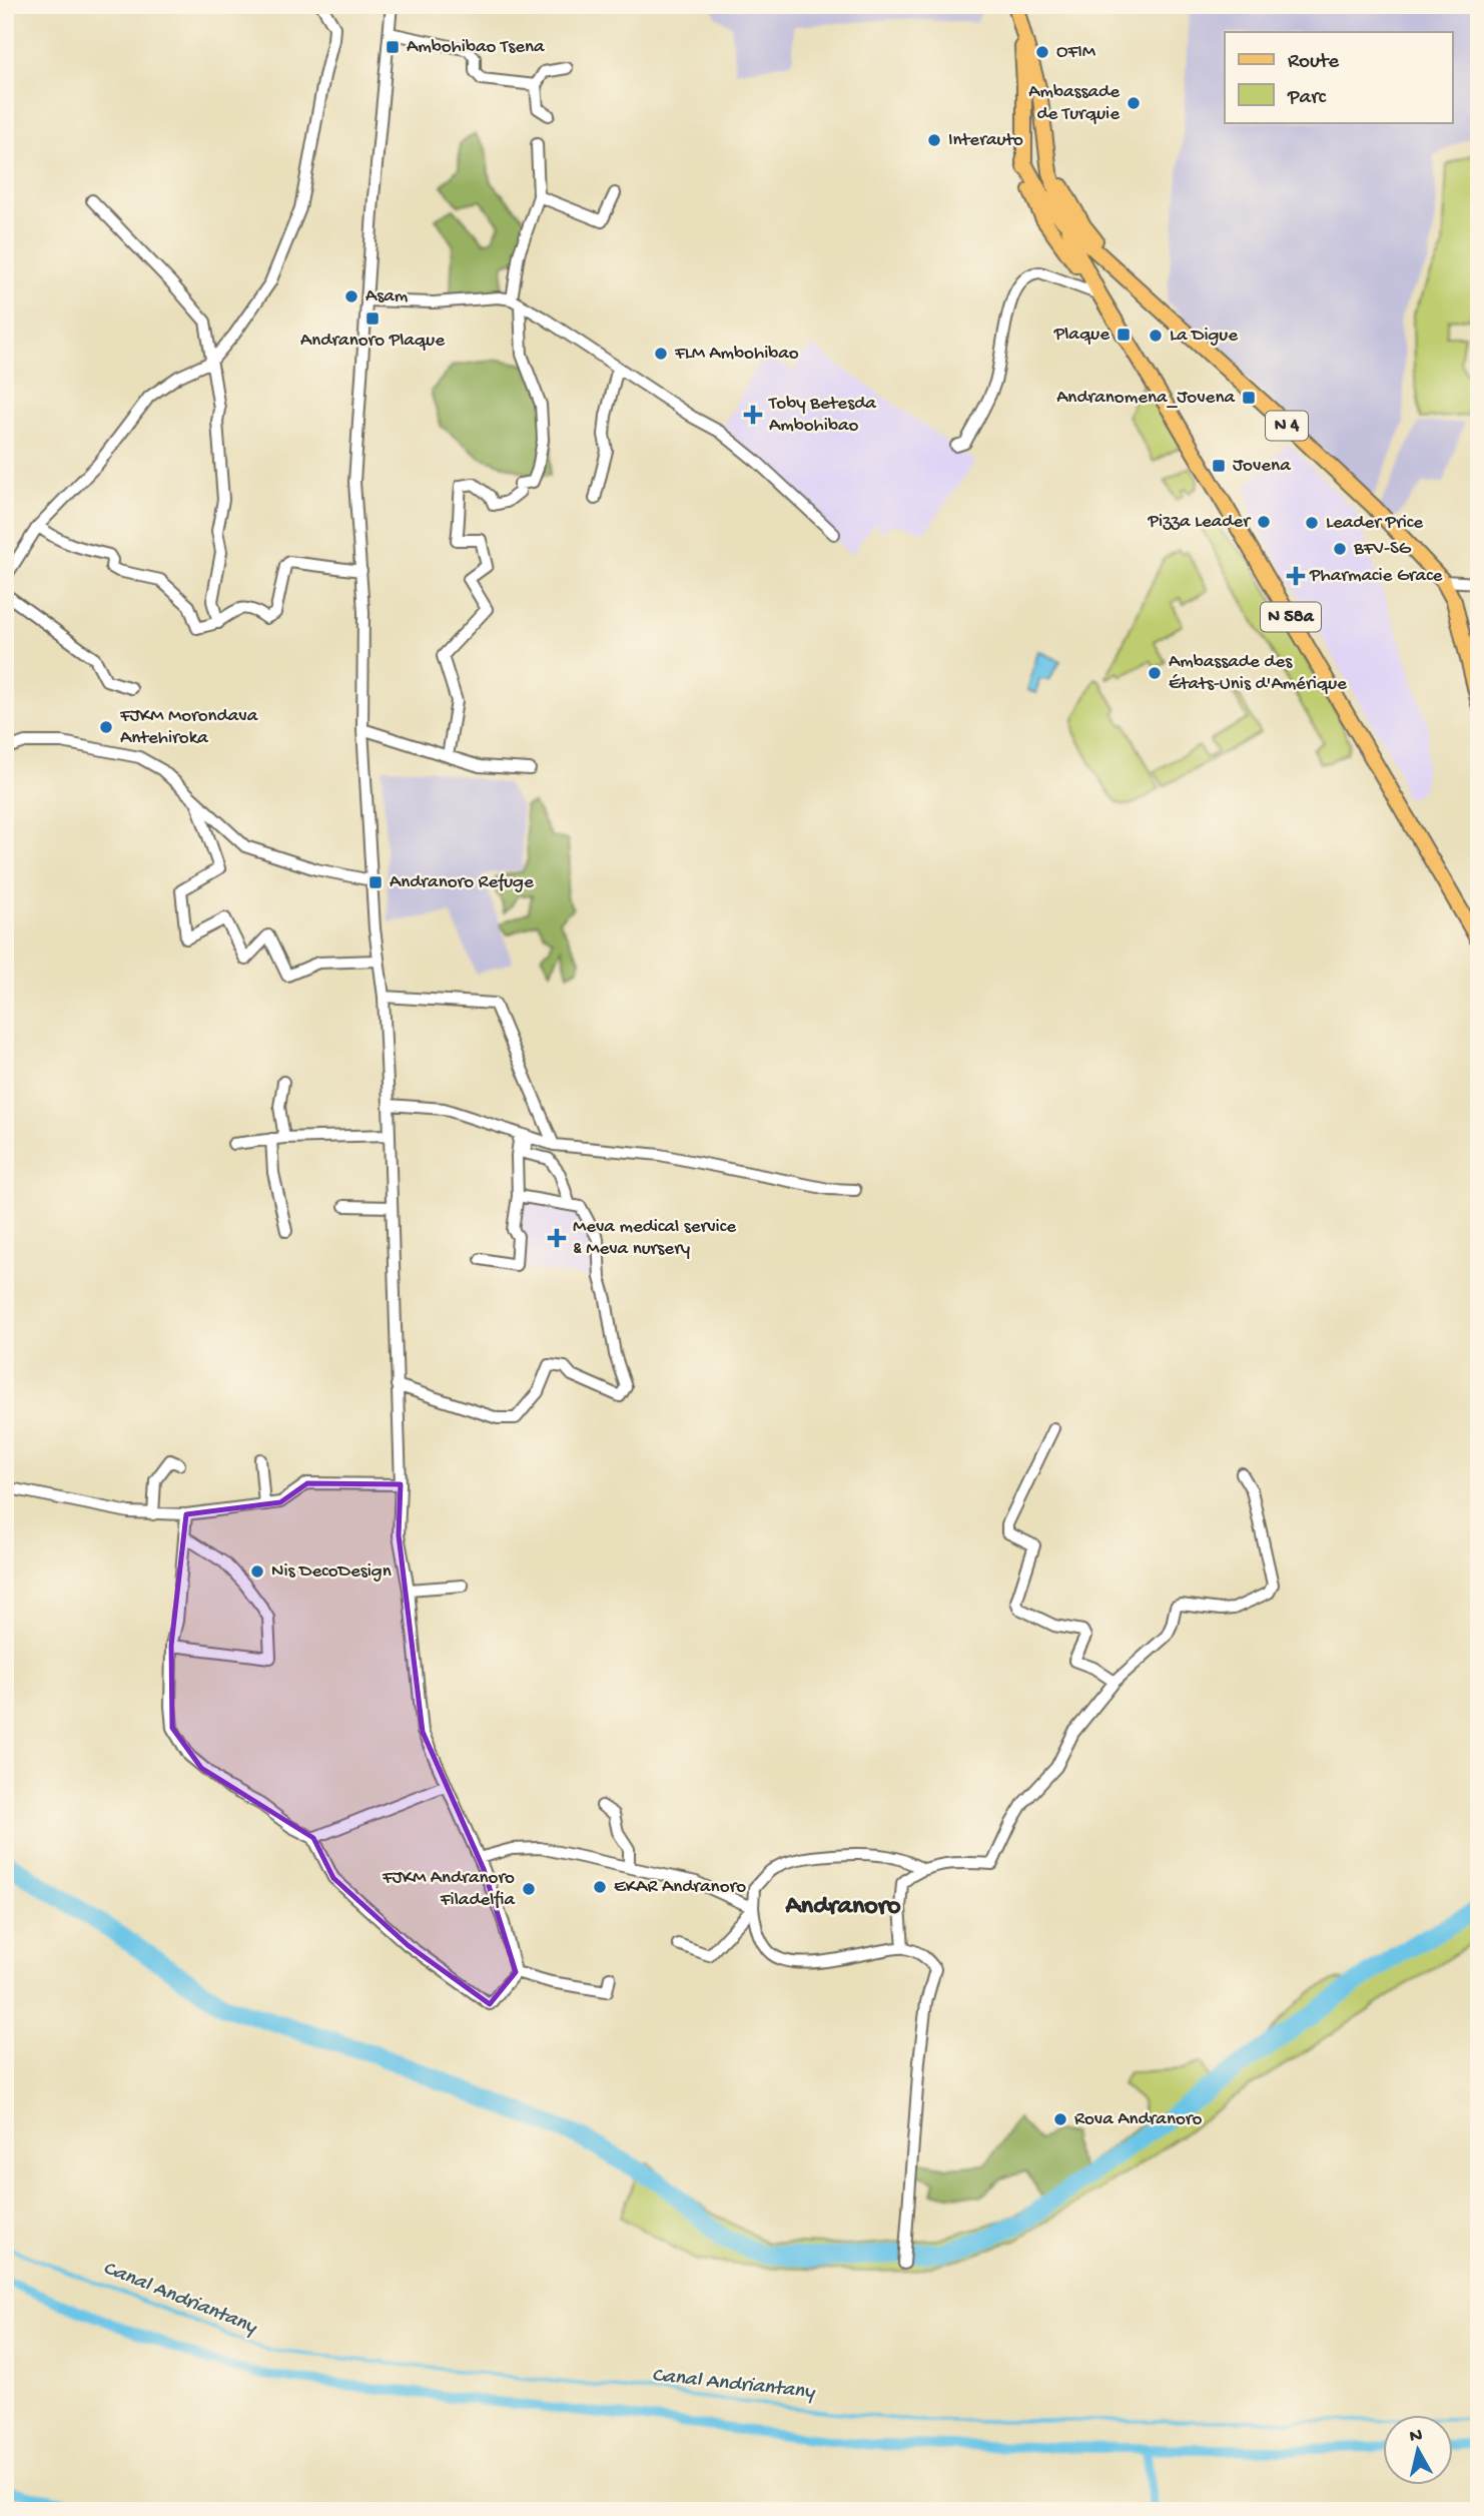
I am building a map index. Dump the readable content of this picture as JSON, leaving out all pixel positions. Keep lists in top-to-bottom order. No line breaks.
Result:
{"streets":{"main road":["N 4","N 58a"]},"crossings":[["N 4","N 58a"]],"districts":["Andranoro"],"water":["Canal Andriantany"],"places":{"transit":["Ambohibao Tsena","Andranoro Plaque","Plaque","Andranomena_Jovena","Jovena","Andranoro Refuge"],"other":["OFIM","Ambassade de Turquie","Interauto","Asam","La Digue","FLM Ambohibao","Pizza Leader","Leader Price","BFV-SG","Ambassade des États-Unis d'Amérique","FJKM Morondava Antehiroka","Nis DecoDesign","EKAR Andranoro","FJKM Andranoro Filadelfia","Rova Andranoro"],"health":["Toby Betesda Ambohibao","Pharmacie Grace","Meva medical service & Meva nursery"]},"legend":["Route","Parc"],"north":"top"}
